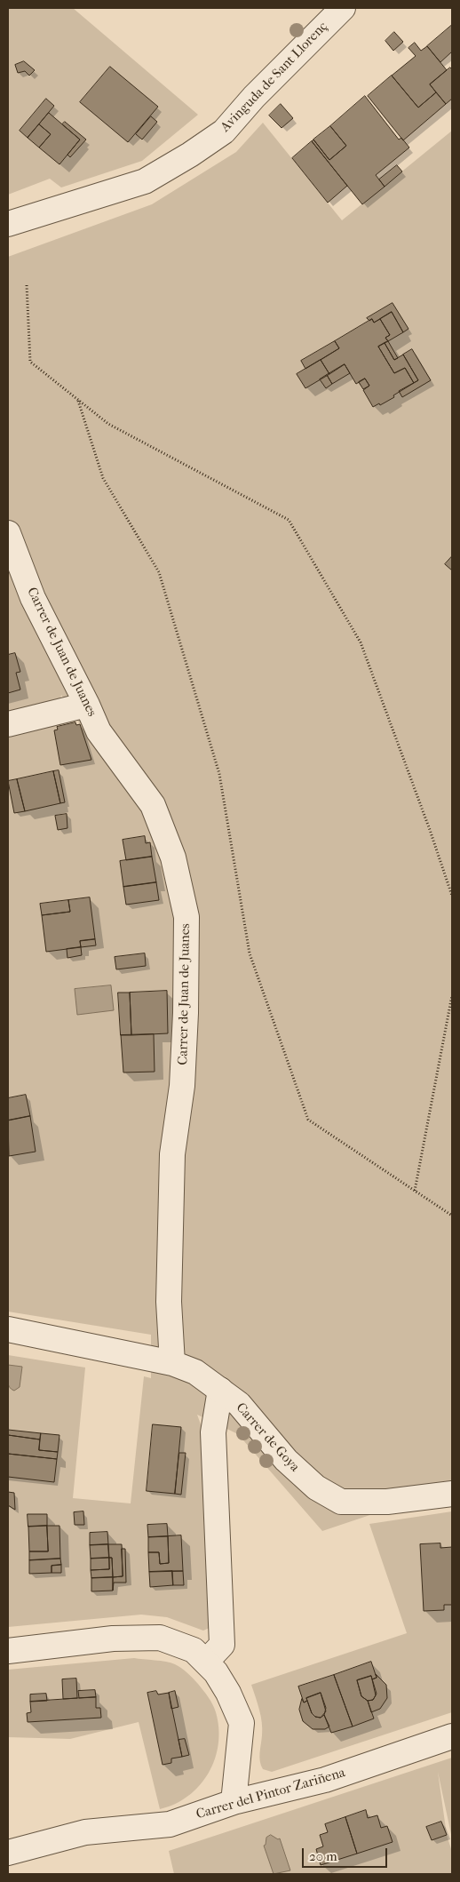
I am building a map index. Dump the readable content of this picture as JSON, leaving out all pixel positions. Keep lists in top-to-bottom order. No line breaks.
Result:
{"streets":{"street":["Avinguda de Sant Llorenç","Carrer de Juan de Juanes","Carrer de Goya","Carrer del Pintor Zariñena"]},"crossings":[["Carrer de Juan de Juanes","Carrer de Goya"]],"scale_bar":"20 m"}
